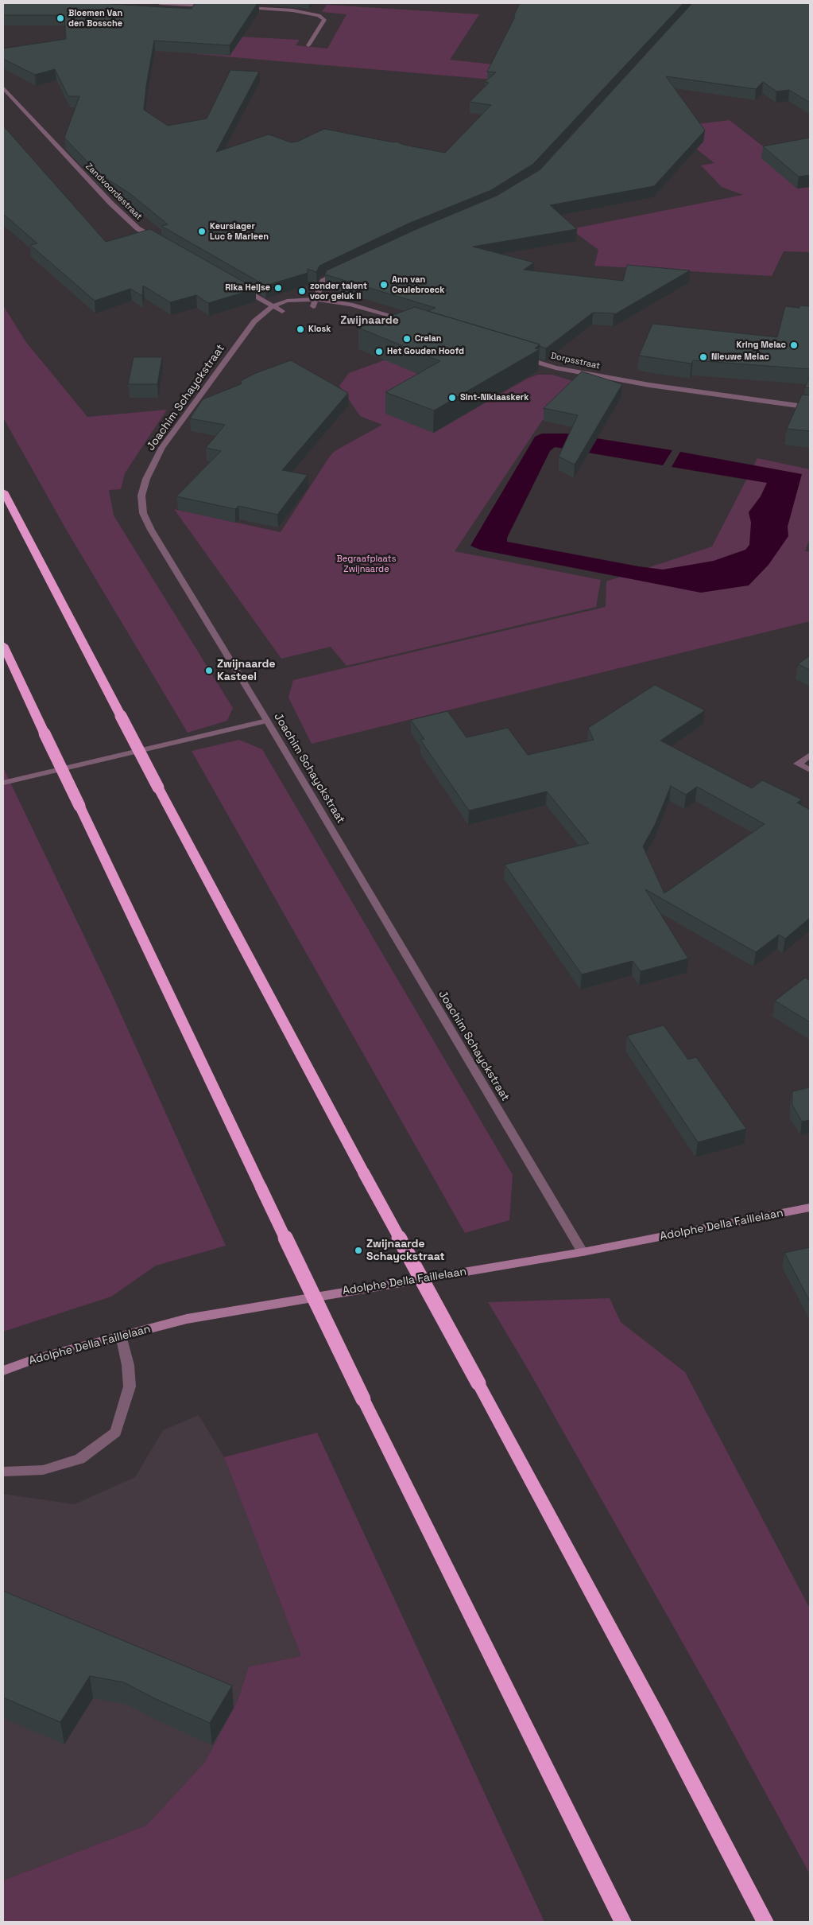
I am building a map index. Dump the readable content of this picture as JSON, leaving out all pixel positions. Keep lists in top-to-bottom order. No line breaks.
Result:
{"streets":{"main road":["Adolphe Della Faillelaan"],"street":["Zandvoordestraat","Dorpsstraat","Joachim Schayckstraat"]},"crossings":[["Joachim Schayckstraat","Adolphe Della Faillelaan"]],"districts":["Zwijnaarde"],"parks":["Begraafplaats Zwijnaarde"],"places":["Bloemen Van den Bossche","Keurslager Luc & Marleen","Ann van Ceulebroeck","Rika Heijse","zonder talent voor geluk II","Kiosk","Crelan","Kring Melac","Het Gouden Hoofd","Nieuwe Melac","Sint-Niklaaskerk","Zwijnaarde Kasteel","Zwijnaarde Schayckstraat"]}
